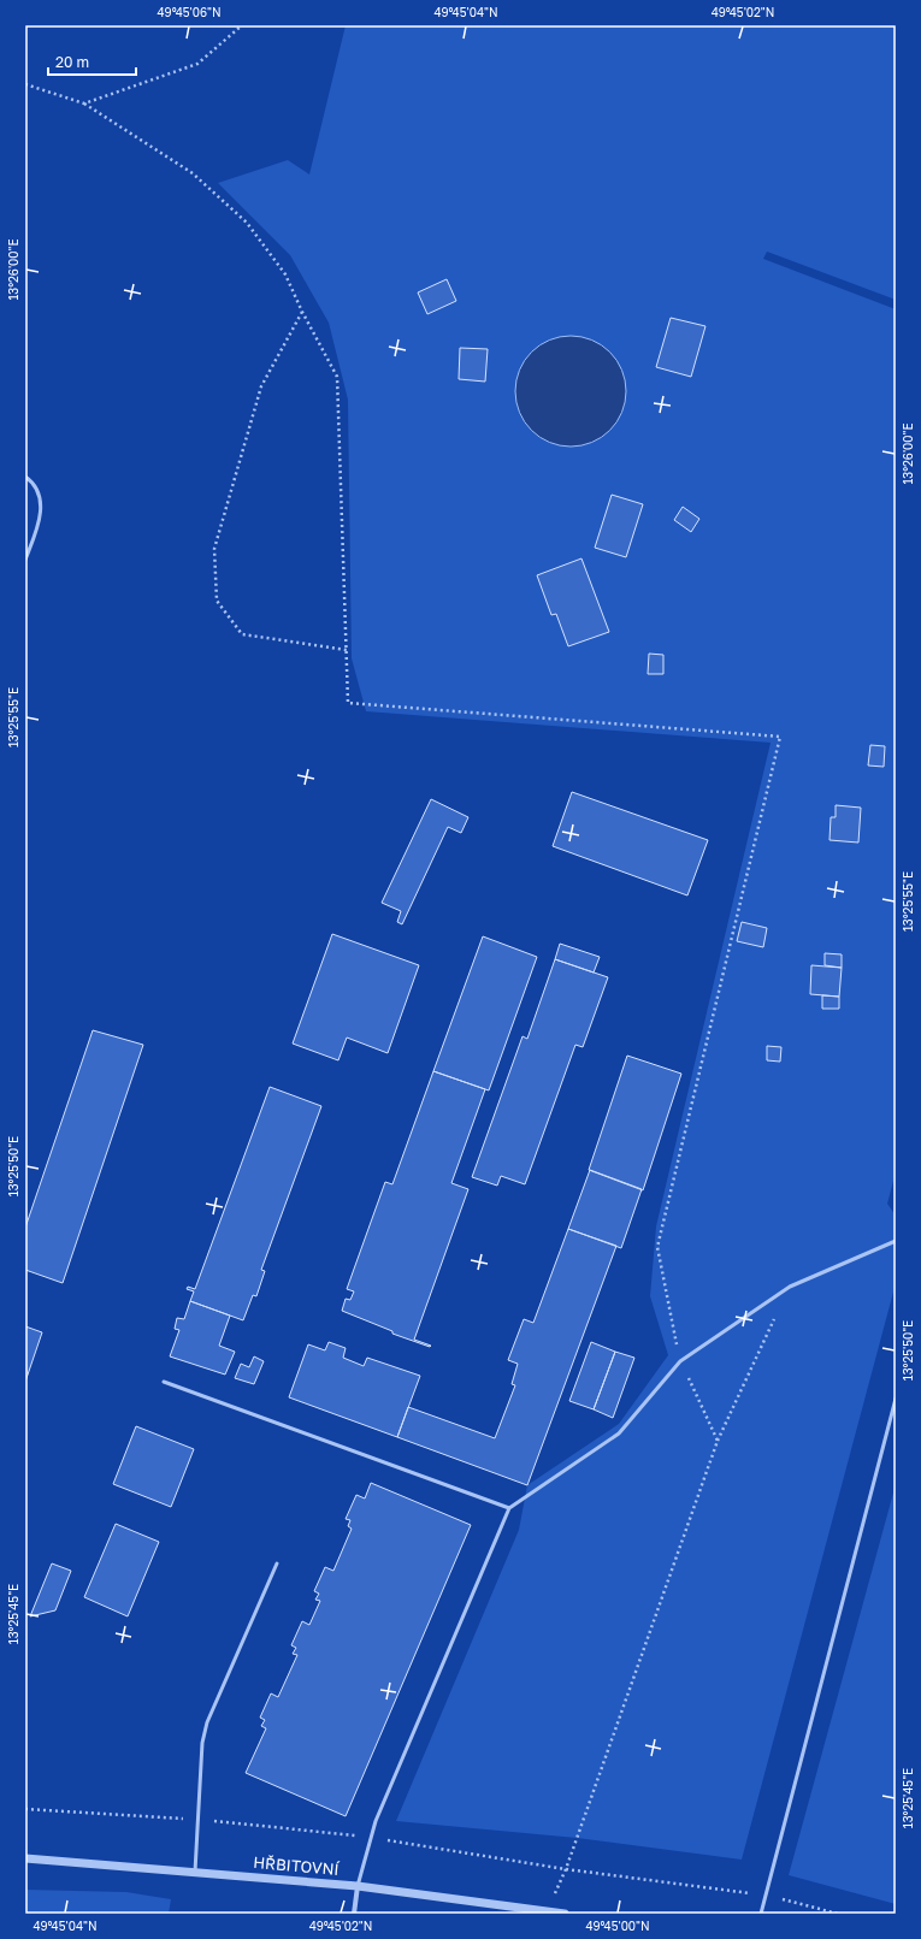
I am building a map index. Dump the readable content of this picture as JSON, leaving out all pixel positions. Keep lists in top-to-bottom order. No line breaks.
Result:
{"streets":{"street":["HŘBITOVNÍ"]},"scale_bar":"20 m","coordinates":["49°45'06\"N","49°45'04\"N","49°45'02\"N","13°26'00\"E","13°25'55\"E","13°25'50\"E","13°25'45\"E","49°45'00\"N"]}
